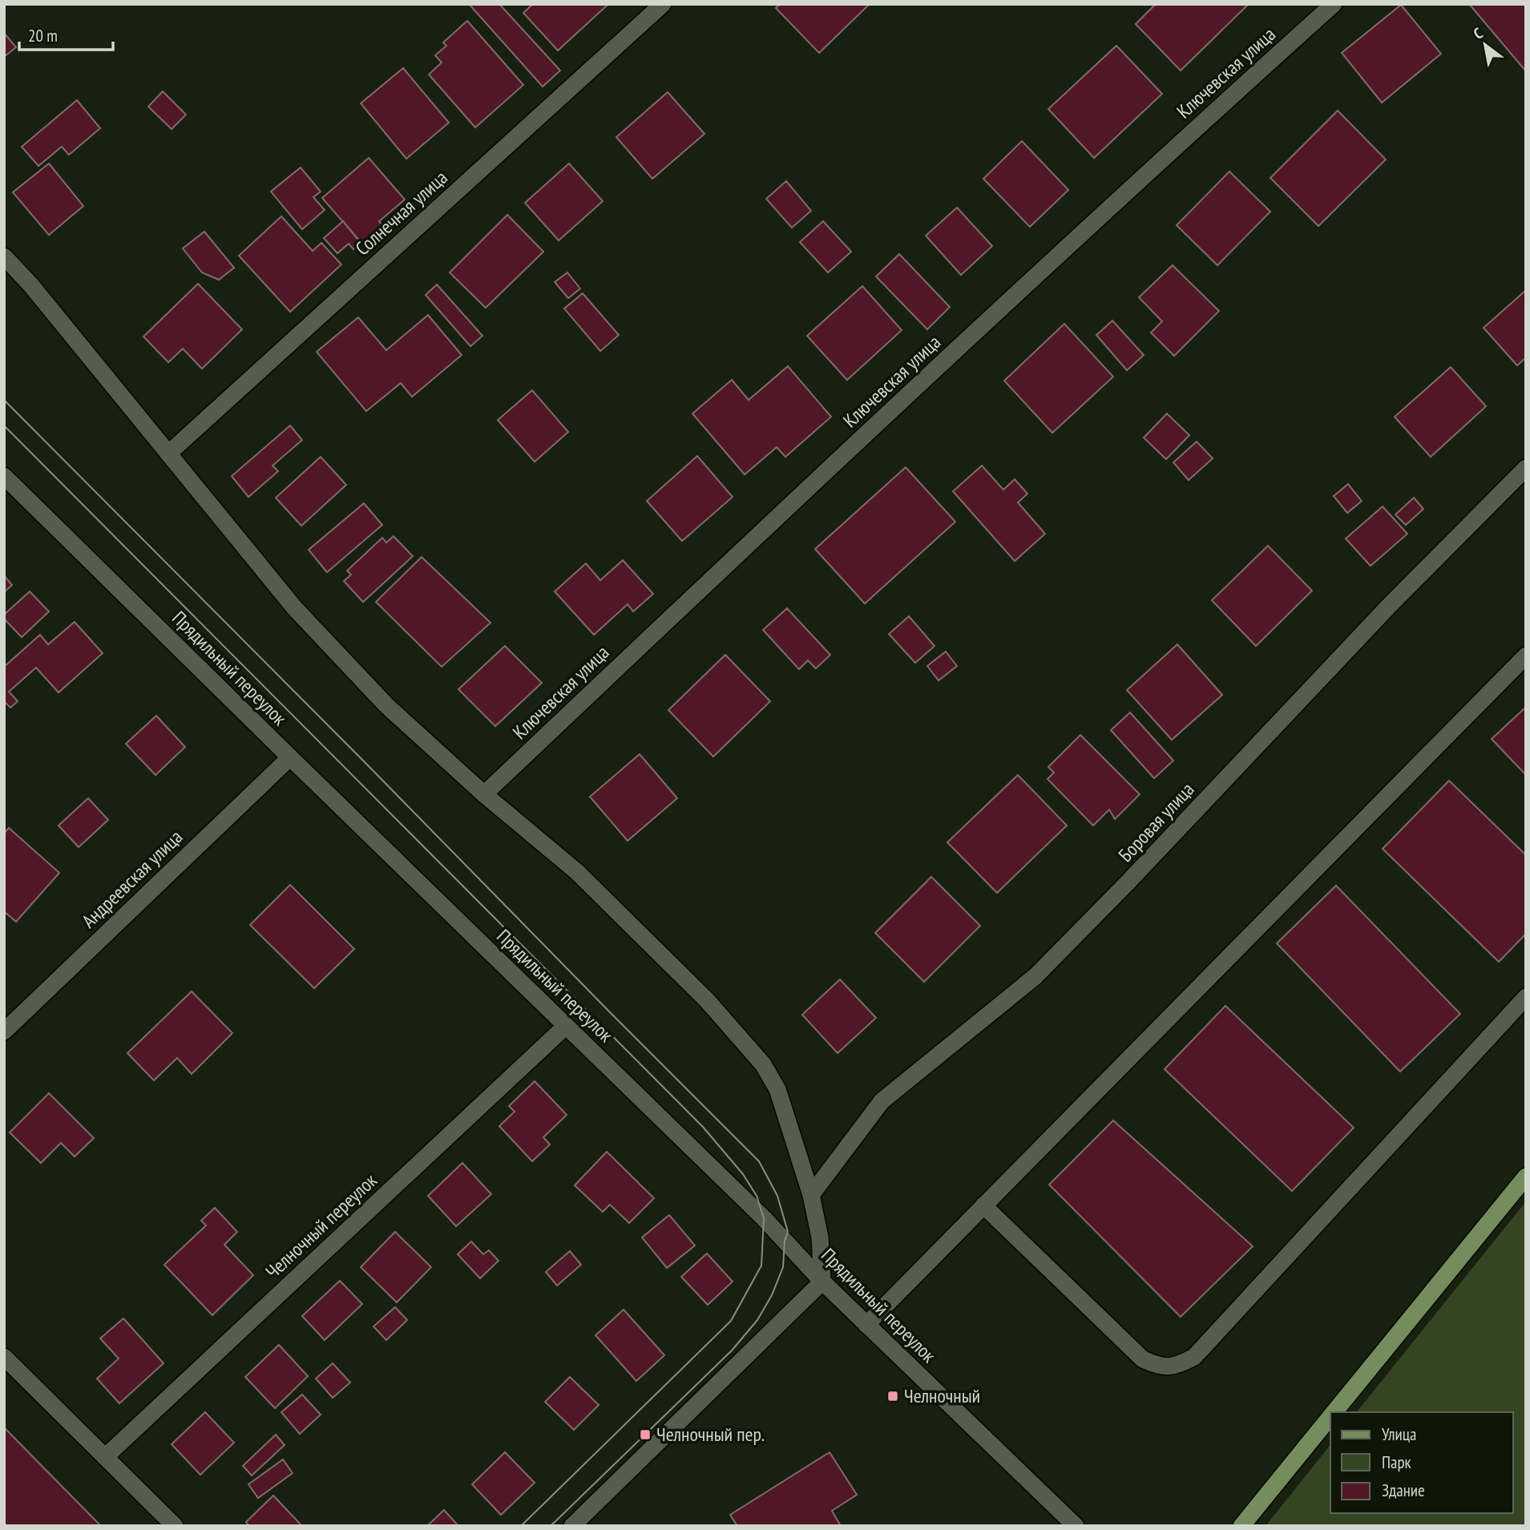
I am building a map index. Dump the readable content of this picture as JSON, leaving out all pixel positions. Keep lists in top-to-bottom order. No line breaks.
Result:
{"streets":{"street":["Ключевская улица","Солнечная улица","Прядильный переулок","Боровая улица","Андреевская улица","Челночный переулок"]},"crossings":[["Прядильный переулок","Андреевская улица"],["Прядильный переулок","Челночный переулок"]],"places":{"transit":["Челночный","Челночный пер."]},"legend":["Улица","Парк","Здание"],"scale_bar":"20 m","north":"top left"}
